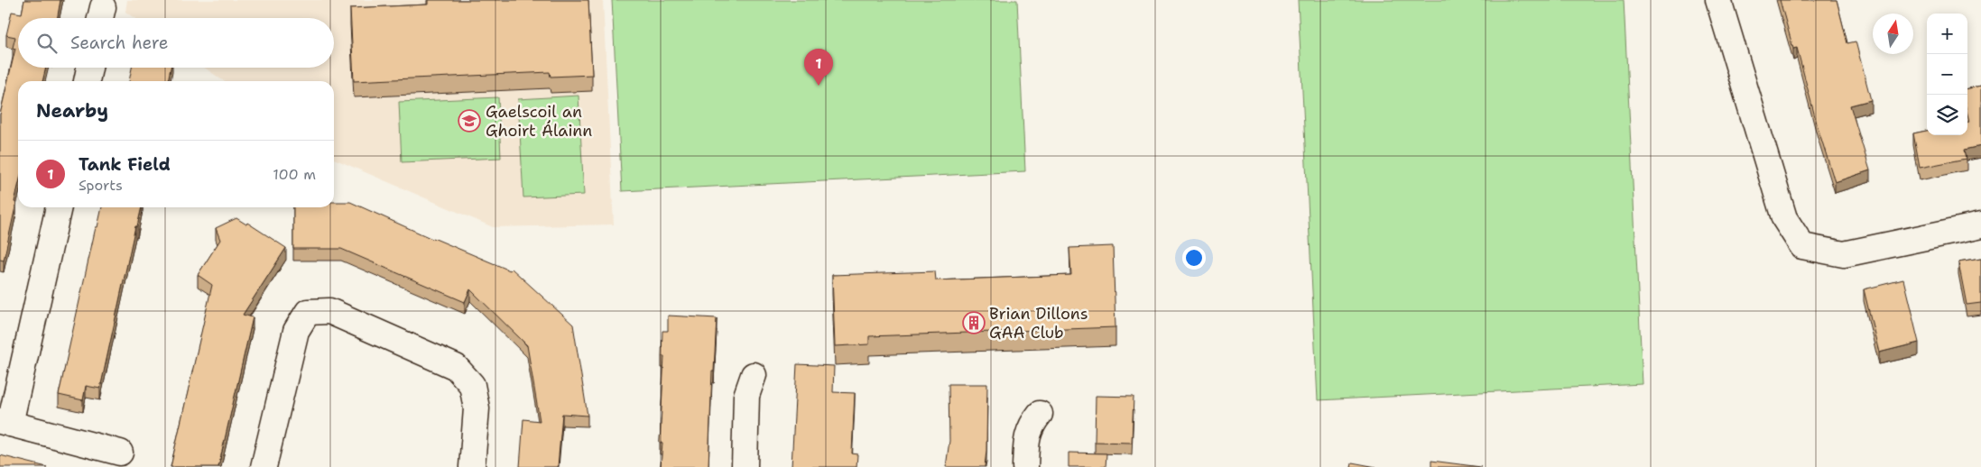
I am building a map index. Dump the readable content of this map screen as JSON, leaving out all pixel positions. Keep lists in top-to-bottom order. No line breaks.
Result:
{"places":{"school or university":["Gaelscoil an Ghoirt Álainn"],"building":["Brian Dillons GAA Club"]},"north":"top","page":{"map_buttons":["+","−"],"search":"Search here","pins":"1","heading":"Nearby","list":[{"mark":"1","name":"Tank Field","note":"Sports","value":"100 m"}]}}
